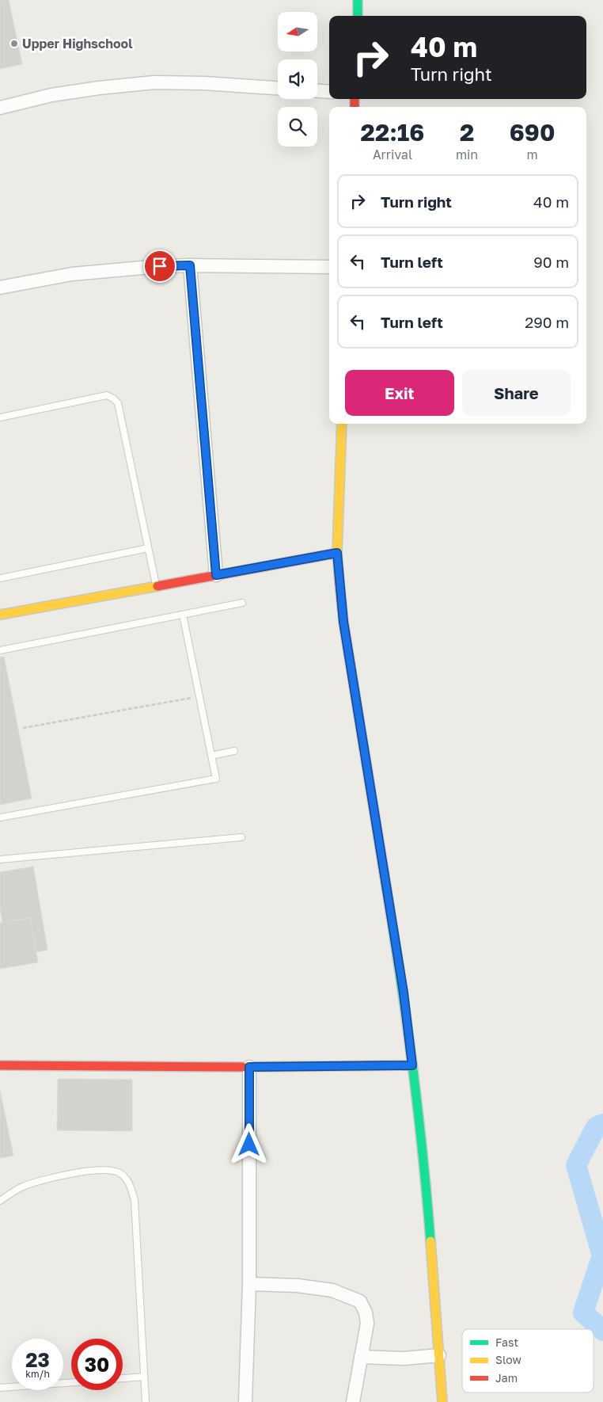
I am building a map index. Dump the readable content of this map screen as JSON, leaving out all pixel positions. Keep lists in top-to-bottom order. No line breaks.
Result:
{"places":["Upper Highschool"],"legend":["Fast","Slow","Jam"],"north":"left","page":{"turn":["40 m","Turn right"],"eta":["22:16","Arrival","2","min","690","m"],"list":[{"name":"Turn right","value":"40 m"},{"name":"Turn left","value":"90 m"},{"name":"Turn left","value":"290 m"}],"buttons":["Exit","Share"],"speed":"23 km/h","limit":"30"}}
